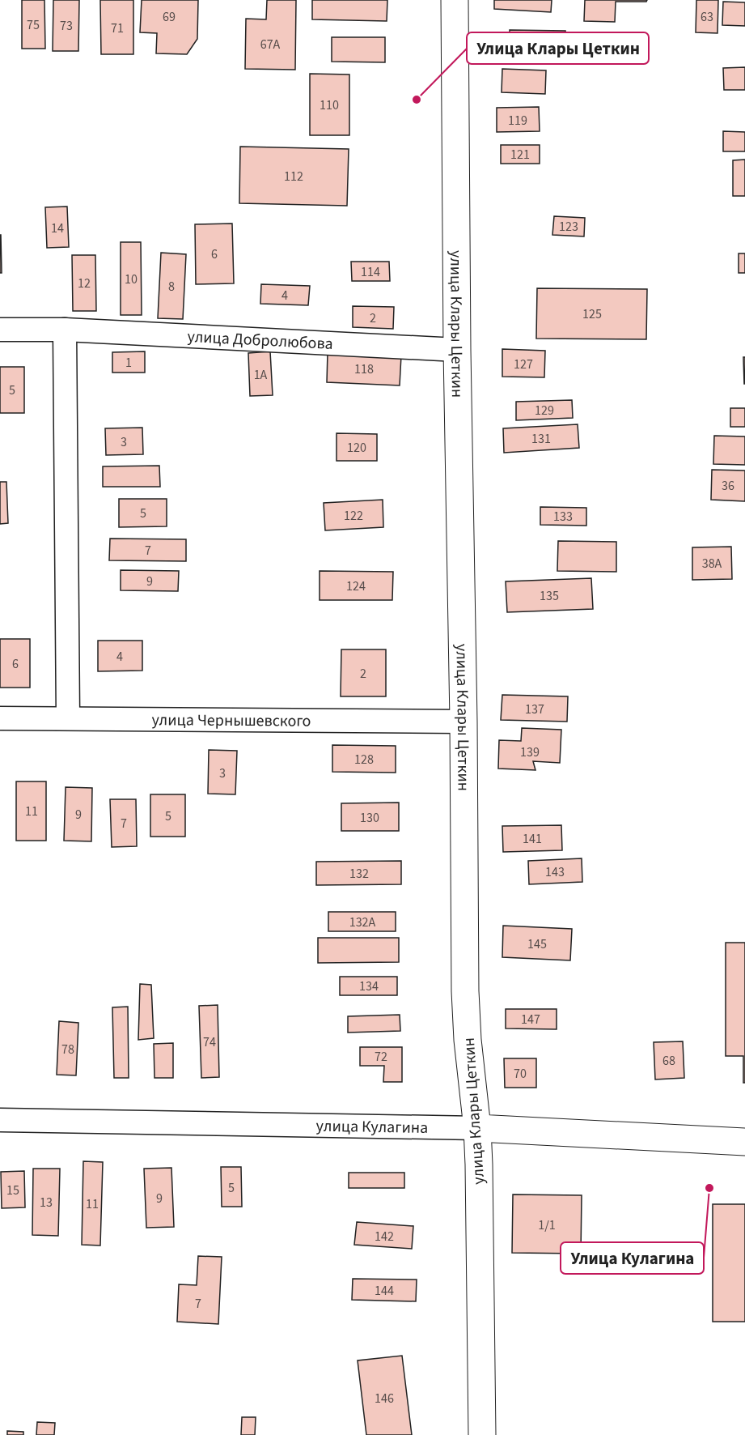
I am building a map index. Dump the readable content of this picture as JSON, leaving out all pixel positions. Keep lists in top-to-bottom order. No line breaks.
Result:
{"streets":{"main road":["улица Клары Цеткин","улица Кулагина"],"street":["улица Добролюбова","улица Чернышевского"]},"crossings":[["улица Клары Цеткин","улица Добролюбова"],["улица Клары Цеткин","улица Чернышевского"],["улица Клары Цеткин","улица Кулагина"]],"places":["Улица Клары Цеткин","Улица Кулагина"],"house_numbers":["69","63","75","73","71","67А","110","119","121","112","123","14","6","114","10","12","8","4","125","2","1","127","118","1А","5","129","131","3","120","36","5","122","133","7","38А","9","124","135","4","6","2","137","139","128","3","11","9","5","130","7","141","143","132","132А","145","134","147","74","78","72","68","70","5","15","9","13","11","1/1","142","144","7","146"]}
